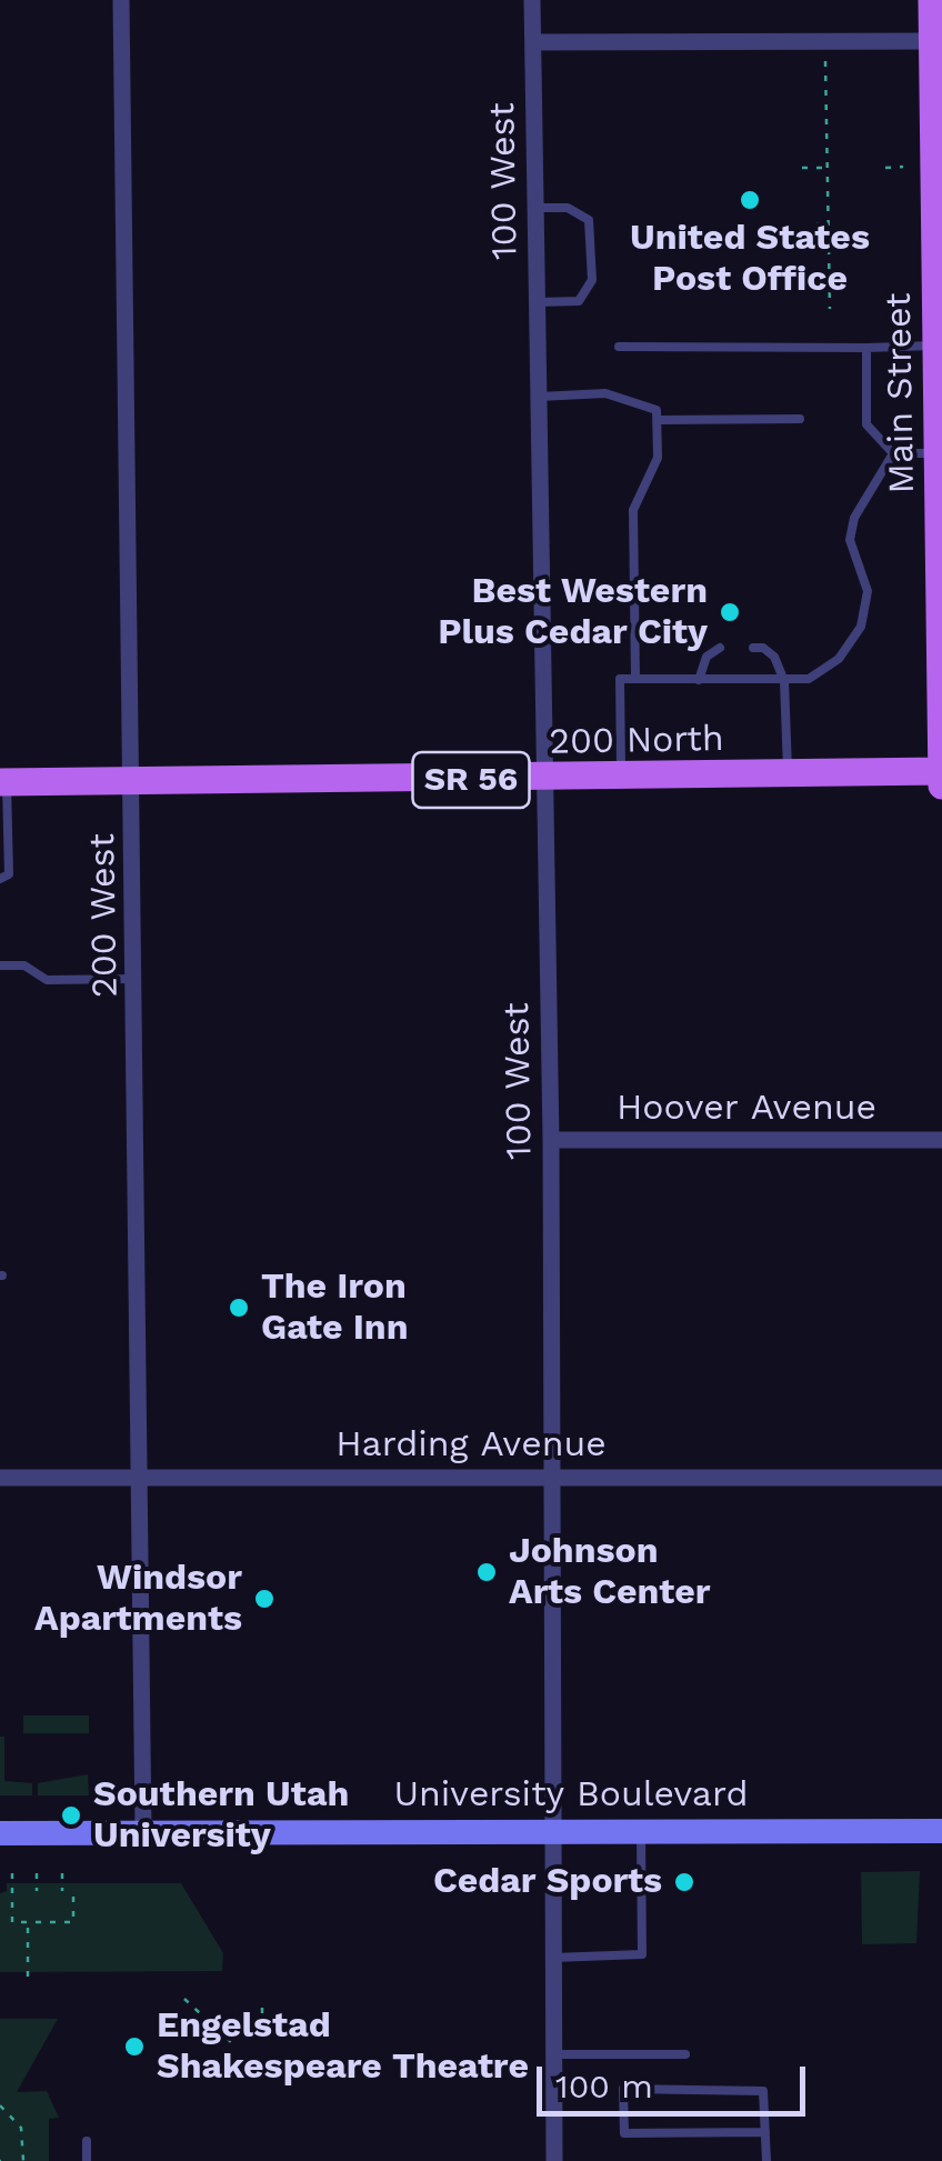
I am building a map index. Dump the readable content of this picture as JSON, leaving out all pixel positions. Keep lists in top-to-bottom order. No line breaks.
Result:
{"streets":{"main road":["Main Street","200 North","SR 56","University Boulevard"],"street":["100 West","200 West","Hoover Avenue","Harding Avenue"]},"crossings":[["100 West","200 North"],["100 West","Hoover Avenue"],["100 West","Harding Avenue"],["100 West","University Boulevard"],["Main Street","200 North"],["200 North","200 West"],["200 West","Harding Avenue"],["200 West","University Boulevard"]],"places":["United States Post Office","Best Western Plus Cedar City","The Iron Gate Inn","Johnson Arts Center","Windsor Apartments","Southern Utah University","Cedar Sports","Engelstad Shakespeare Theatre"],"scale_bar":"100 m"}
